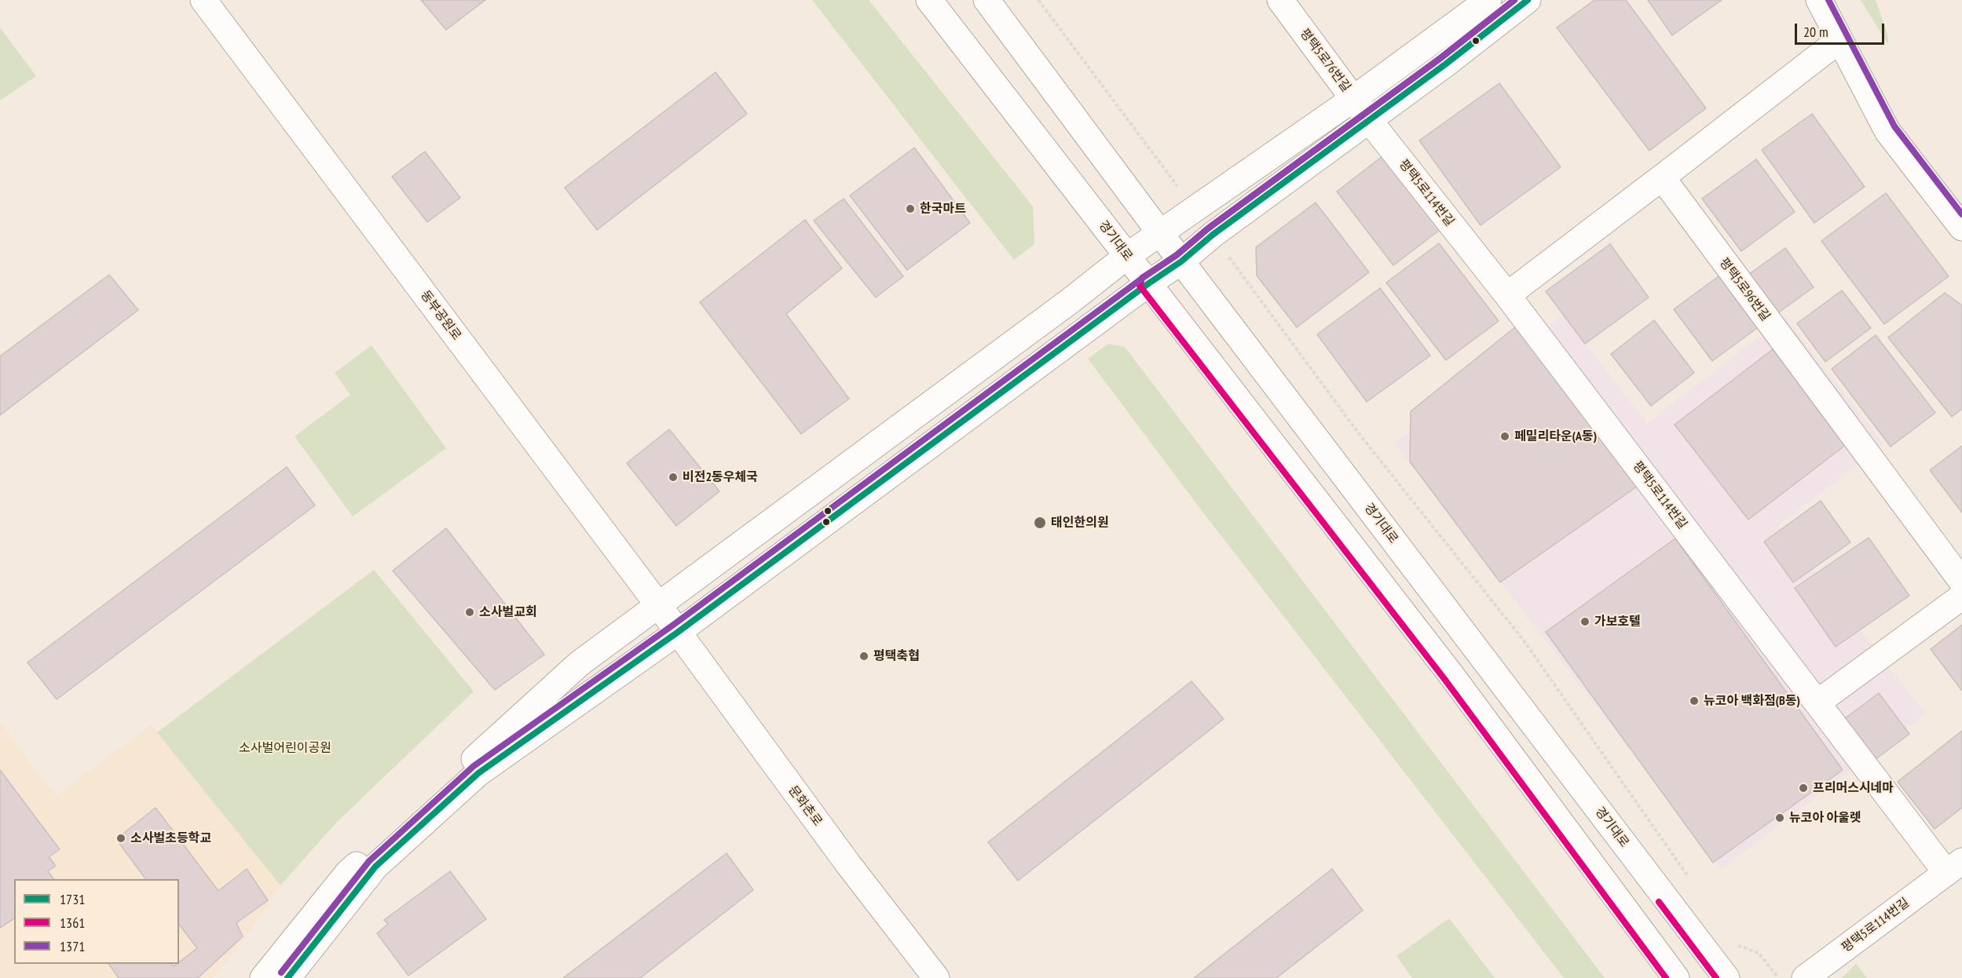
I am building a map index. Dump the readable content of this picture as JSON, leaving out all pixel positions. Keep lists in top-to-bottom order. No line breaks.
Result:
{"streets":{"street":["평택5로76번길","평택5로114번길","경기대로","평택5로96번길","동부공원로","문화촌로"]},"crossings":[["평택5로76번길","평택5로114번길"],["동부공원로","문화촌로"]],"parks":["소사벌어린이공원"],"places":["한국마트","페밀리타운(A동)","비전2동우체국","태인한의원","소사벌교회","가보호텔","평택축협","뉴코아 백화점(B동)","프리머스시네마","뉴코아 아울렛","소사벌초등학교"],"lines":["transit line 1731","transit line 1361","transit line 1371"],"legend":["1731","1361","1371"],"scale_bar":"20 m"}
